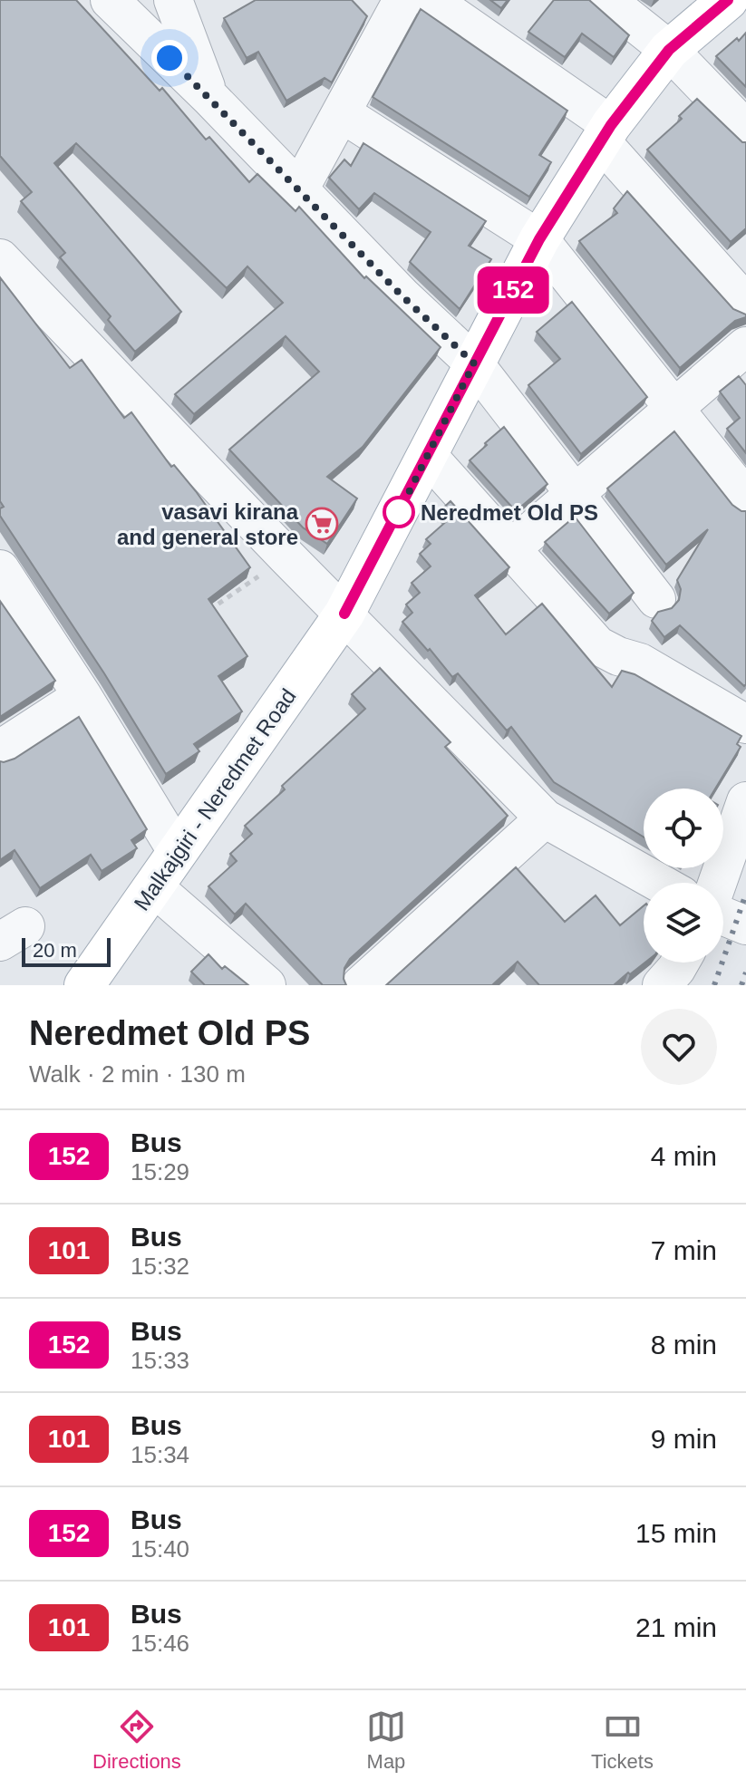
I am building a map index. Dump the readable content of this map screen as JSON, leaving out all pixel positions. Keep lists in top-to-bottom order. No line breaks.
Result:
{"streets":{"main road":["Malkajgiri - Neredmet Road"]},"places":{"other":["Neredmet Old PS"],"supermarket":["vasavi kirana and general store"]},"lines":["bus line 152"],"scale_bar":"20 m","page":{"on_map":"152","scale":"20 m","heading":["Neredmet Old PS","Walk · 2 min · 130 m"],"list":[{"mark":"152","name":"Bus","note":"15:29","value":"4 min"},{"mark":"101","name":"Bus","note":"15:32","value":"7 min"},{"mark":"152","name":"Bus","note":"15:33","value":"8 min"},{"mark":"101","name":"Bus","note":"15:34","value":"9 min"},{"mark":"152","name":"Bus","note":"15:40","value":"15 min"},{"mark":"101","name":"Bus","note":"15:46","value":"21 min"}],"tabs":["Directions","Map","Tickets"]}}
